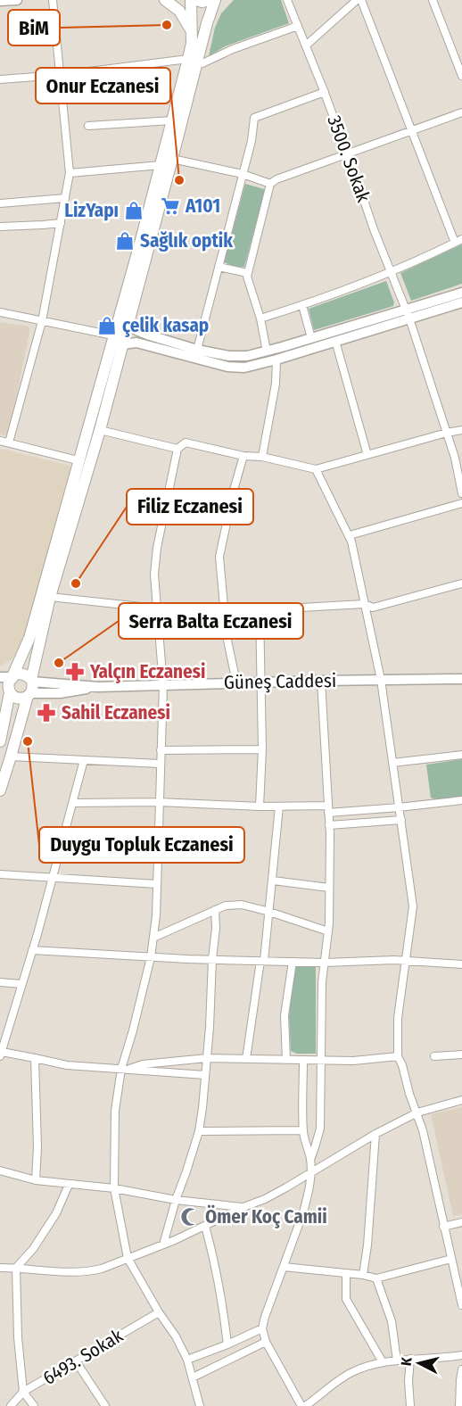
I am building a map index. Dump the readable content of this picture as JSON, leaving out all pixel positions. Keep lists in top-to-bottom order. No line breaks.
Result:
{"streets":{"street":["3500. Sokak","Güneş Caddesi","6493. Sokak"]},"places":{"other":["BiM","Onur Eczanesi","Filiz Eczanesi","Serra Balta Eczanesi","Duygu Topluk Eczanesi"],"supermarket":["A101"],"shop":["LizYapı","Sağlık optik","çelik kasap"],"pharmacy":["Yalçın Eczanesi","Sahil Eczanesi"],"mosque":["Ömer Koç Camii"]},"north":"left"}
